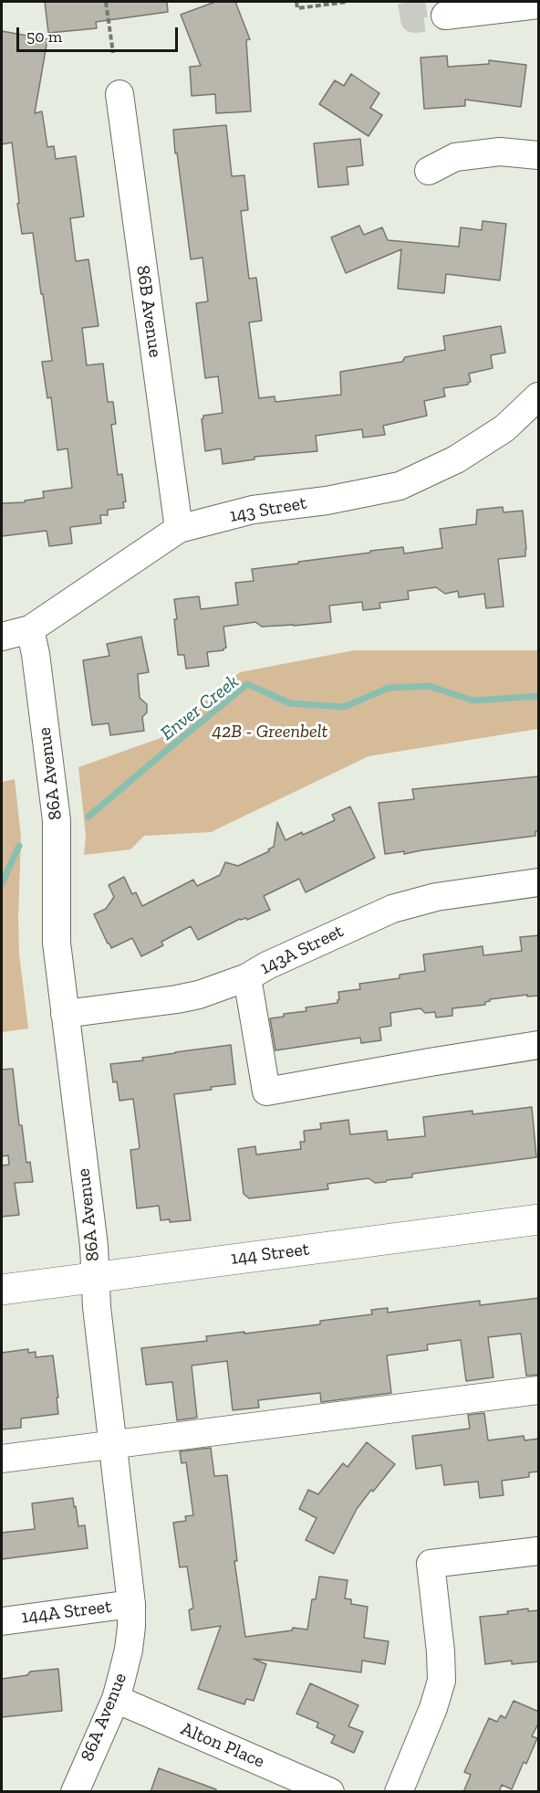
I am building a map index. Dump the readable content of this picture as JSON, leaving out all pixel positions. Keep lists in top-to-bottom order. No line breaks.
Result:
{"streets":{"main road":["144 Street"],"street":["86B Avenue","143 Street","86A Avenue","143A Street","144A Street","Alton Place"]},"crossings":[["86B Avenue","143 Street"],["143 Street","86A Avenue"],["86A Avenue","143A Street"],["86A Avenue","144 Street"],["86A Avenue","144A Street"],["86A Avenue","Alton Place"]],"water":["Enver Creek"],"parks":["42B - Greenbelt"],"scale_bar":"50 m"}
